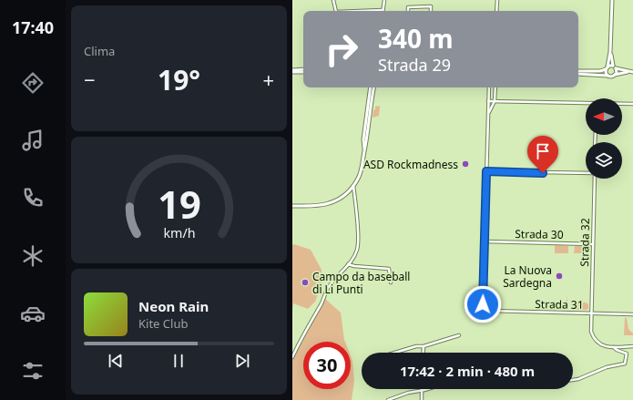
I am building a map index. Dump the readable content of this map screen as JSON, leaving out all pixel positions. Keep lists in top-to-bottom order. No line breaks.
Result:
{"streets":{"street":["Strada 30","Strada 32","Strada 31"]},"crossings":[["Strada 30","Strada 32"],["Strada 30","Strada 31"],["Strada 32","Strada 31"]],"places":["ASD Rockmadness","La Nuova Sardegna","Campo da baseball di Li Punti"],"north":"left","page":{"tabs":"17:40","tile":"Clima","turn":["340 m","Strada 29"],"heat":["−","19°","+"],"song":["Neon Rain","Kite Club"],"limit":"30","trip":"17:42 · 2 min · 480 m","gauge":["19","km/h"]}}
